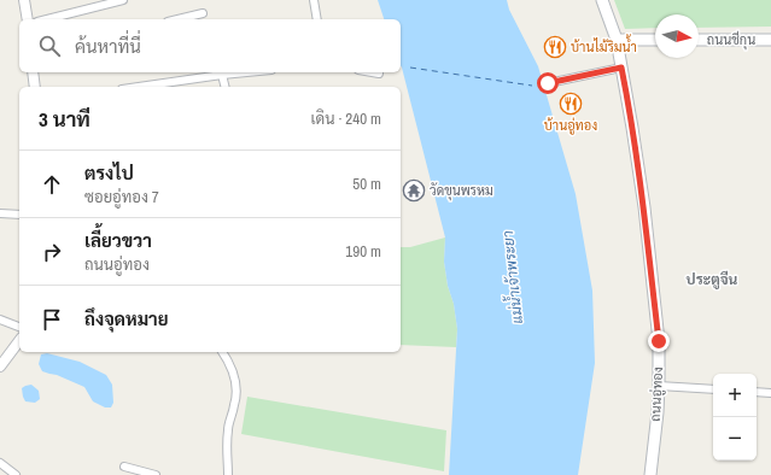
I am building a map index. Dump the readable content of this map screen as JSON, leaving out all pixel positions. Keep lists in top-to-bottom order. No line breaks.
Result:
{"streets":{"main road":["ถนนชีกุน","ถนนอู่ทอง"]},"districts":["ประตูจีน"],"water":["แม่น้ำเจ้าพระยา"],"places":{"restaurant":["บ้านไม้ริมน้ำ","บ้านอู่ทอง"],"temple":["วัดขุนพรหม"]},"north":"right","page":{"search":"ค้นหาที่นี่","heading":["3 นาที","เดิน · 240 m"],"list":[["ตรงไป","ซอยอู่ทอง 7","50 m"],["เลี้ยวขวา","ถนนอู่ทอง","190 m"],"ถึงจุดหมาย"],"map_buttons":["+","−"]}}
